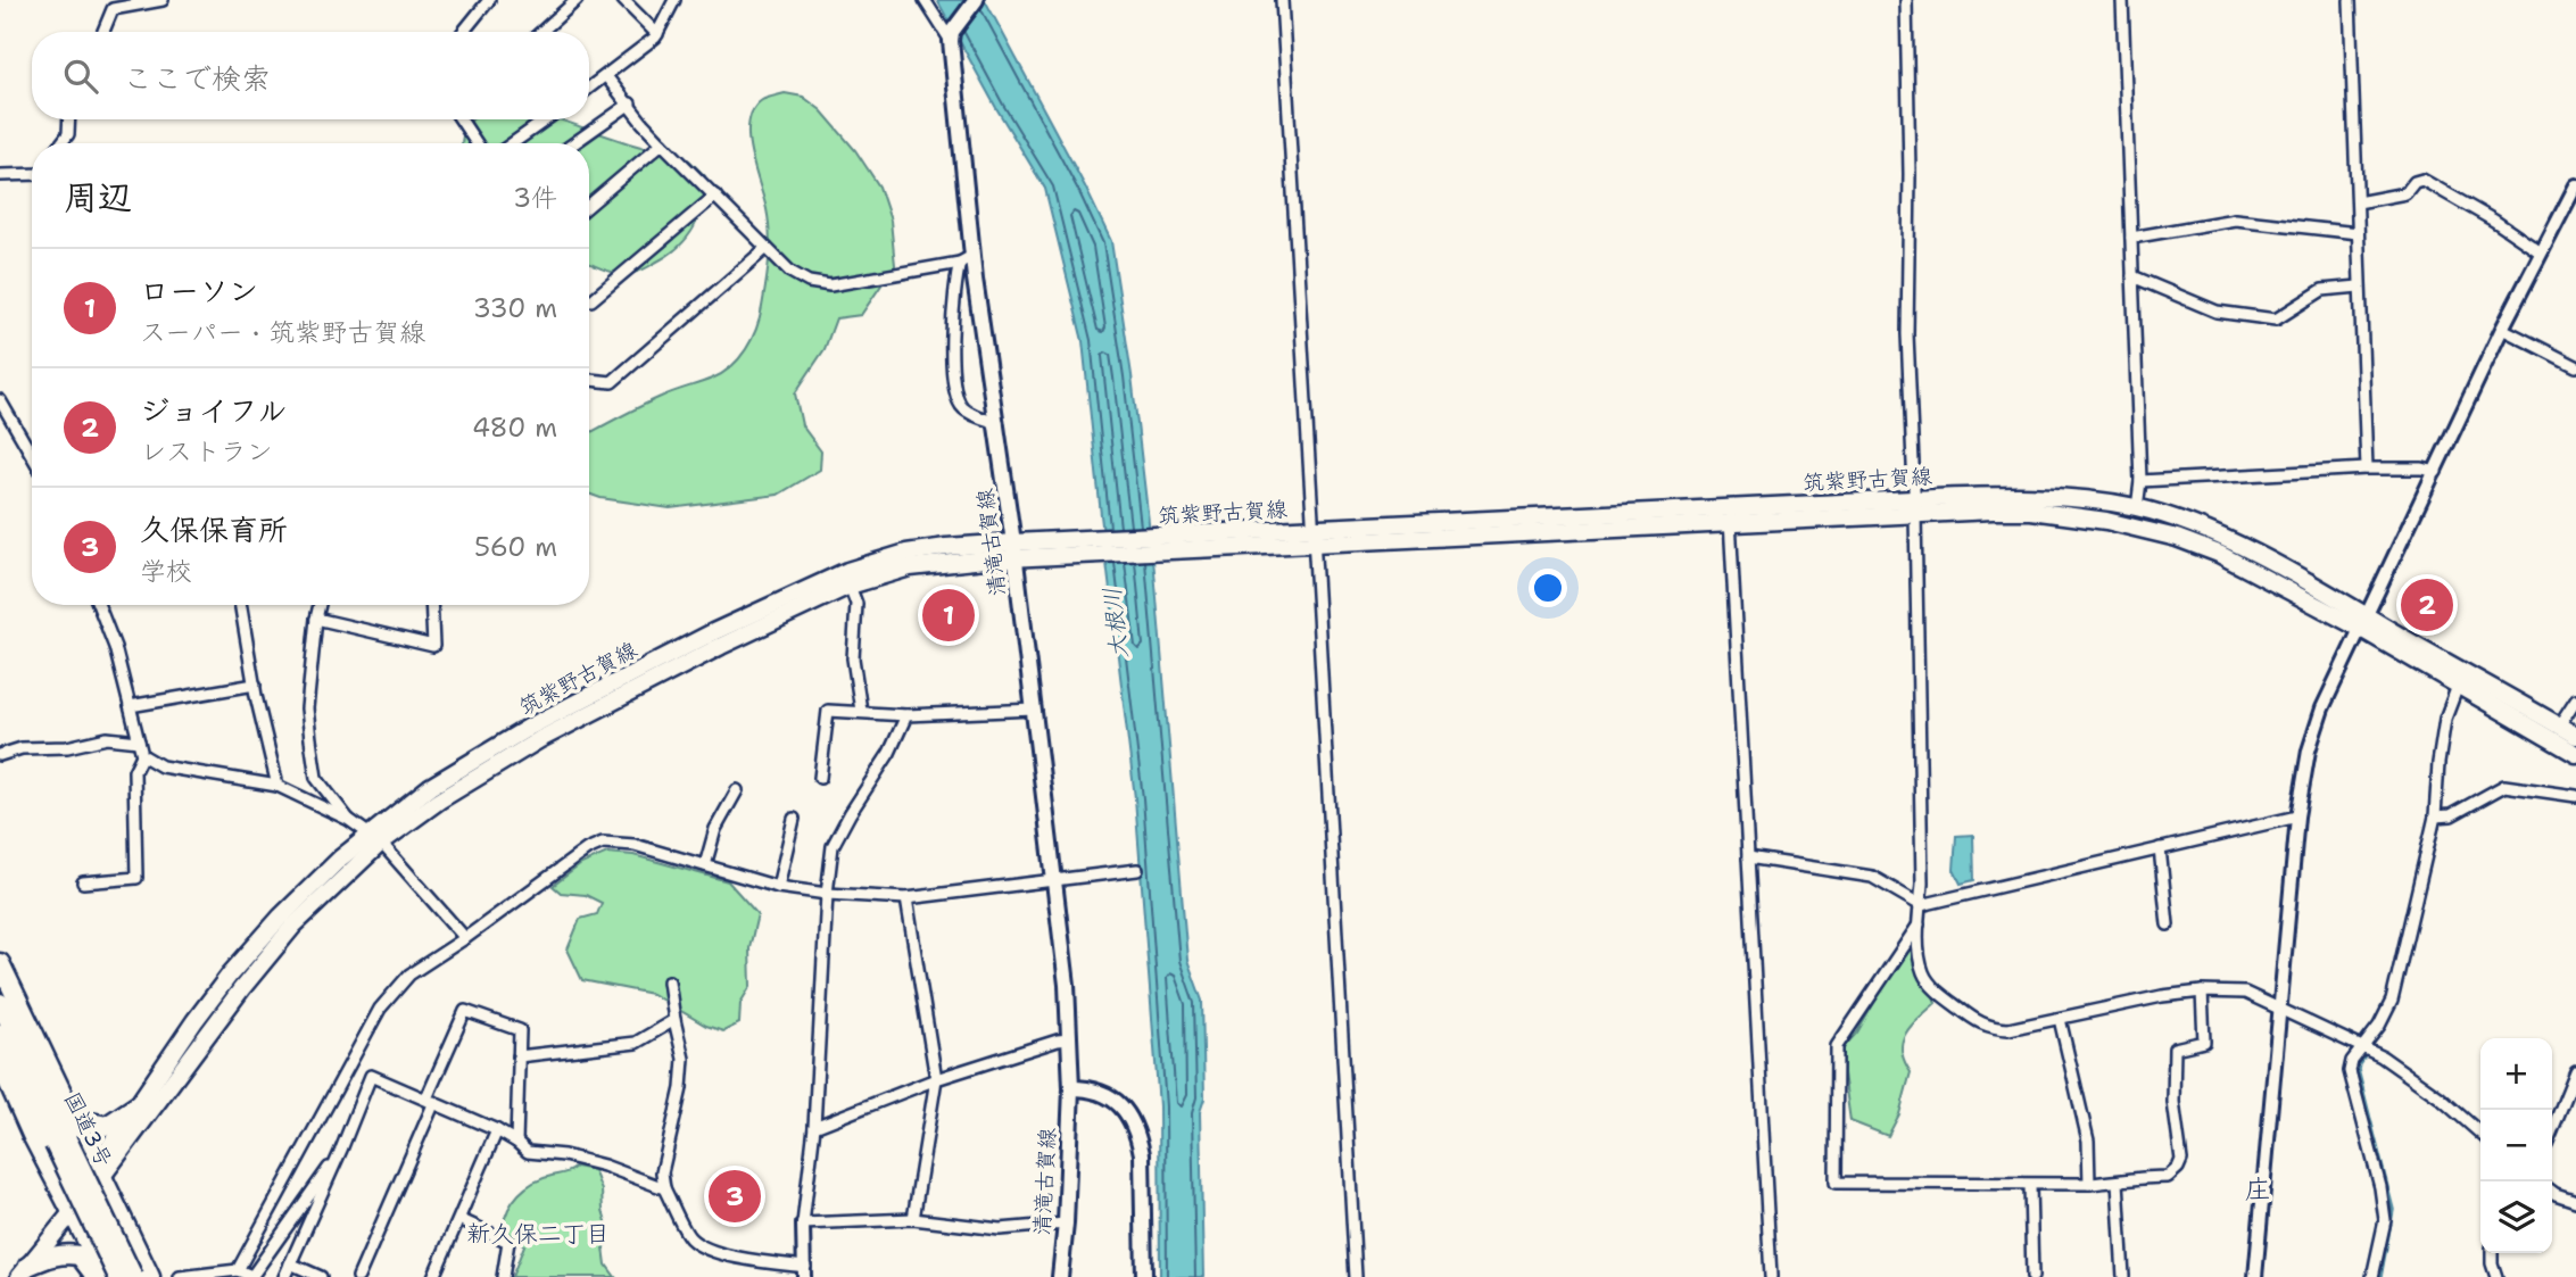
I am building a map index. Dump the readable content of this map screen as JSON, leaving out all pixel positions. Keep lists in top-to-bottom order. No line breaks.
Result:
{"streets":{"highway":["国道3号"],"main road":["筑紫野古賀線","清滝古賀線"]},"crossings":[["筑紫野古賀線","清滝古賀線"]],"districts":["庄","新久保二丁目"],"water":["大根川"],"page":{"search":"ここで検索","heading":["周辺","3件"],"list":[{"mark":"1","name":"ローソン","note":"スーパー · 筑紫野古賀線","value":"330 m"},{"mark":"2","name":"ジョイフル","note":"レストラン","value":"480 m"},{"mark":"3","name":"久保保育所","note":"学校","value":"560 m"}],"pins":["2","1","3"],"map_buttons":["+","−"]}}
